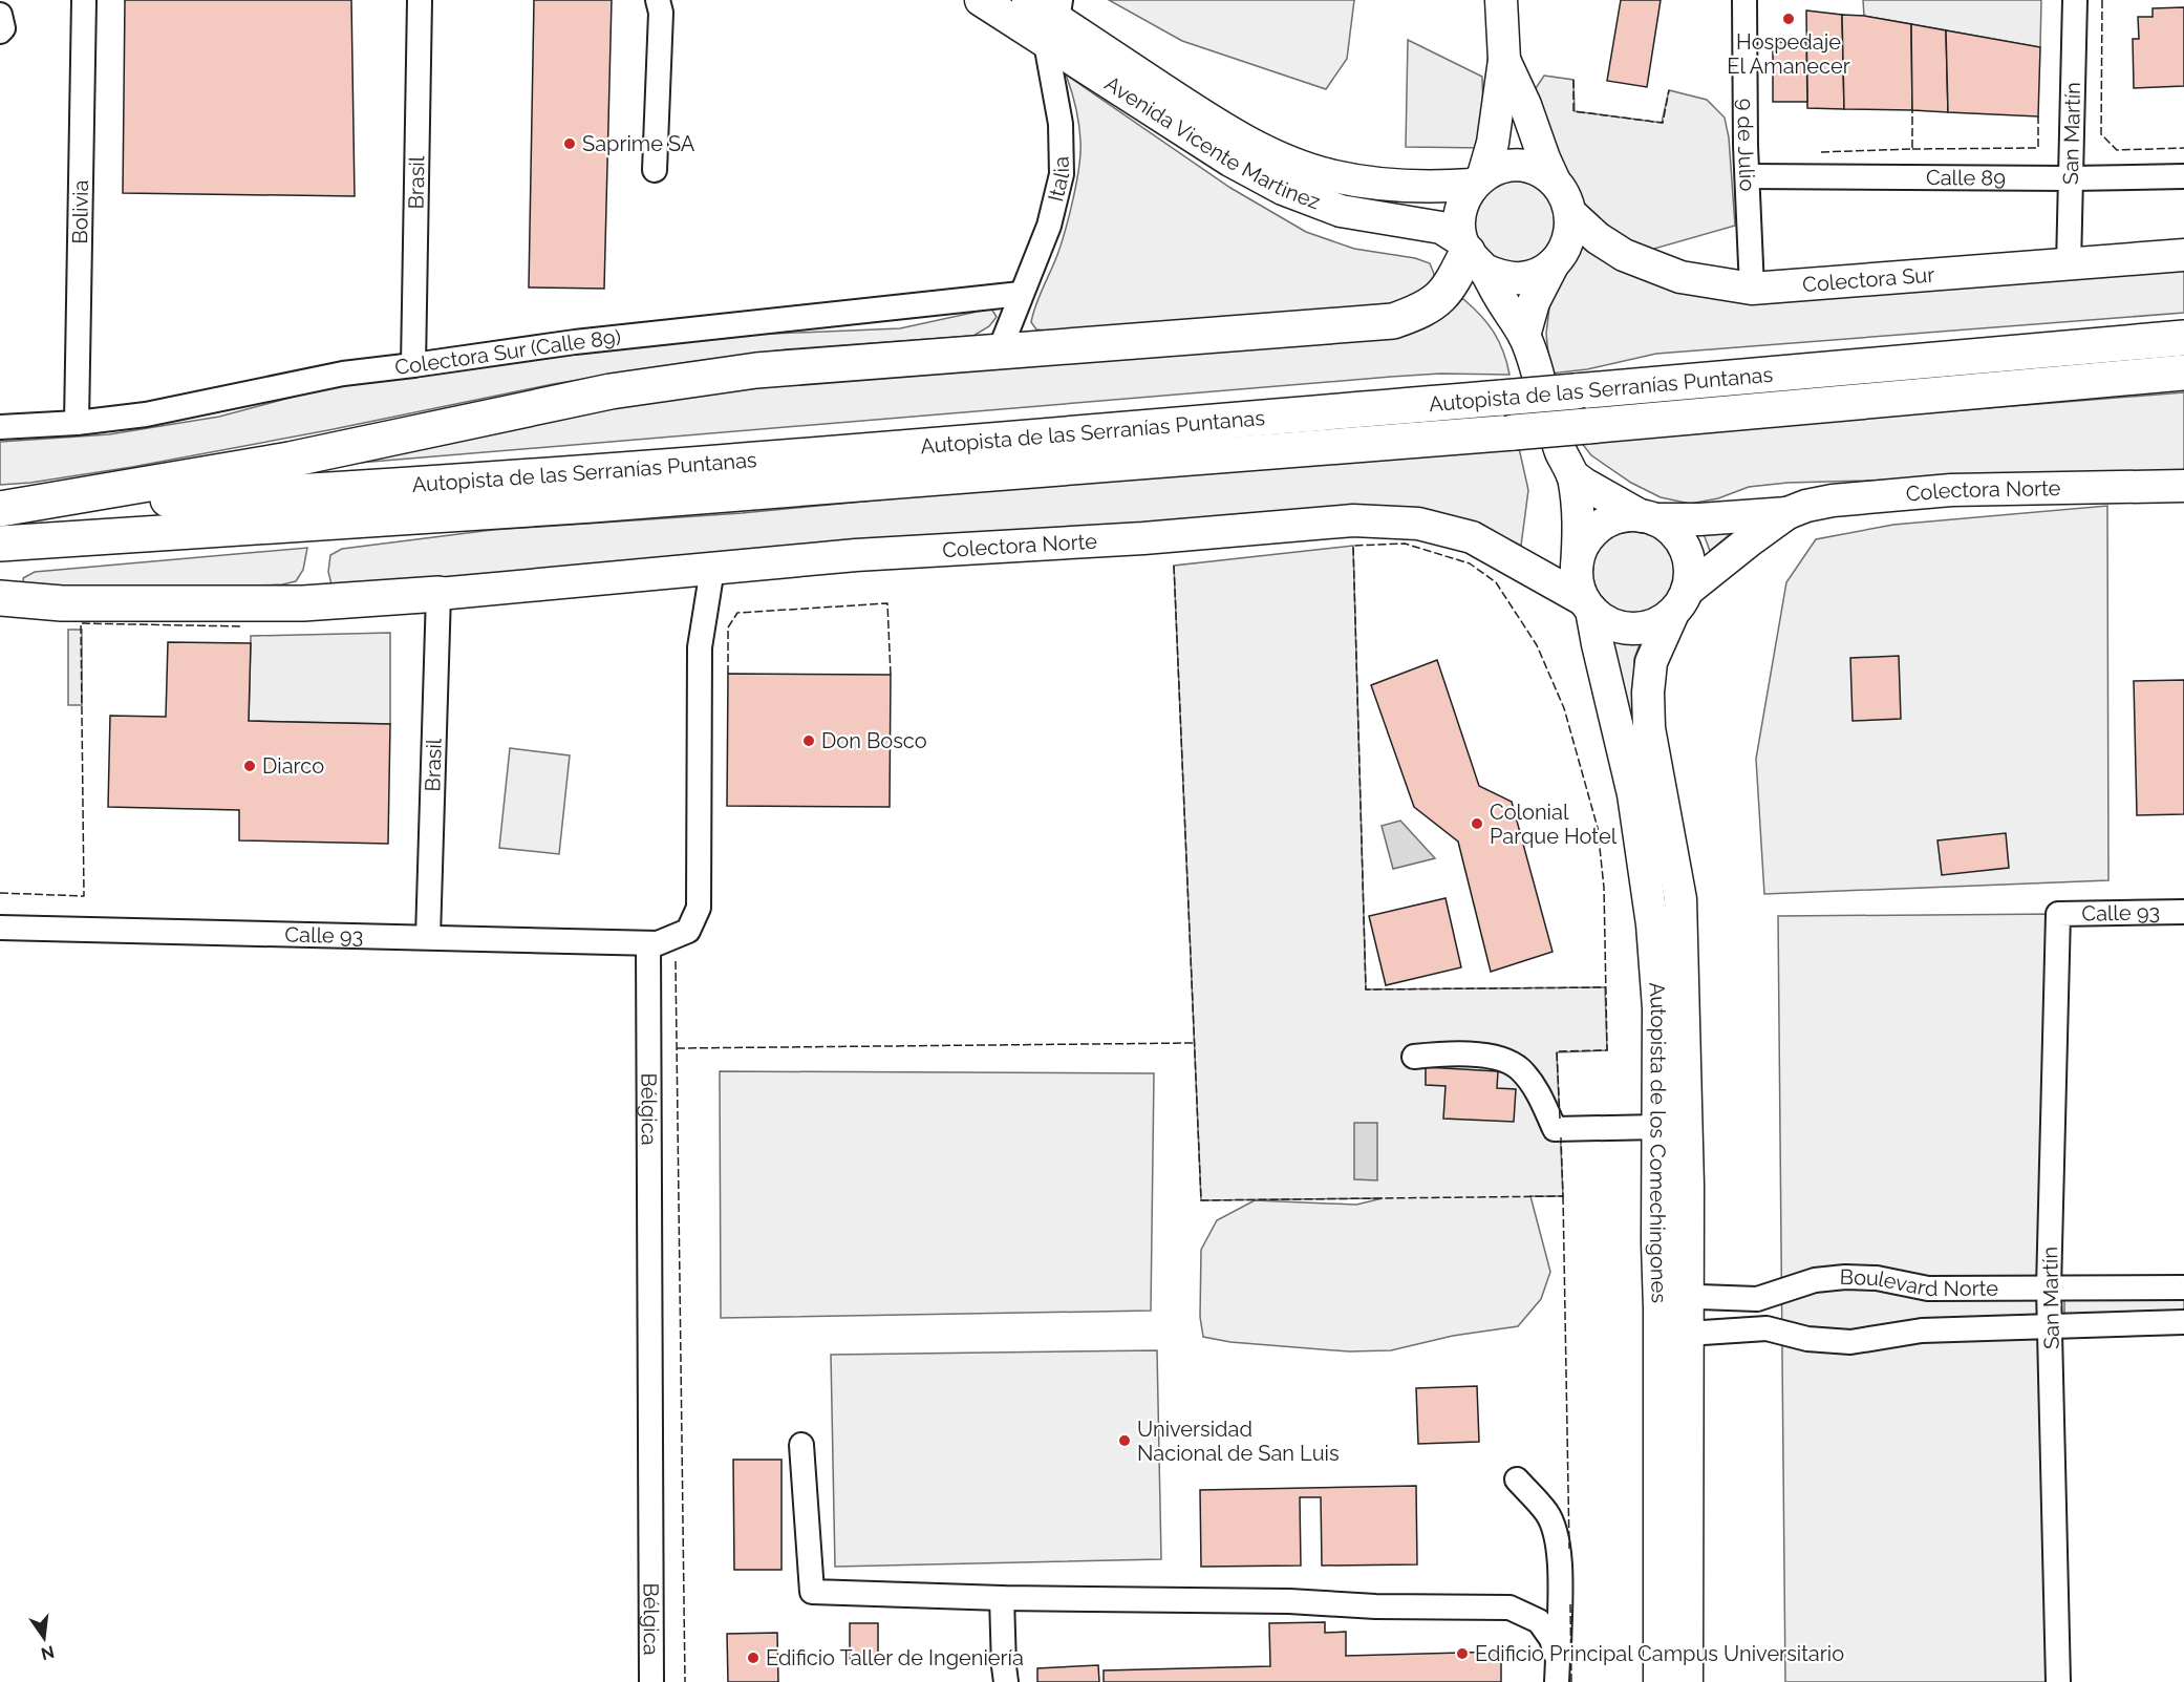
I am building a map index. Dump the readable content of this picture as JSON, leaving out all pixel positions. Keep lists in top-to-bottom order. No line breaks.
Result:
{"streets":{"highway":["Autopista de las Serranías Puntanas"],"main road":["Avenida Vicente Martinez","Colectora Sur","Colectora Norte","Autopista de los Comechingones"],"street":["San Martín","9 de Julio","Calle 89","Italia","Brasil","Bolivia","Colectora Sur (Calle 89)","Calle 93","Bélgica","Boulevard Norte"]},"crossings":[["San Martín","Calle 89"],["San Martín","Colectora Sur"],["San Martín","Calle 93"],["San Martín","Boulevard Norte"],["Avenida Vicente Martinez","Italia"],["Avenida Vicente Martinez","Colectora Sur"],["9 de Julio","Calle 89"],["9 de Julio","Colectora Sur"],["Italia","Colectora Sur (Calle 89)"],["Brasil","Colectora Sur (Calle 89)"],["Brasil","Colectora Norte"],["Brasil","Calle 93"],["Bolivia","Colectora Sur (Calle 89)"],["Colectora Norte","Autopista de los Comechingones"],["Calle 93","Bélgica"],["Autopista de los Comechingones","Boulevard Norte"]],"places":["Hospedaje El Amanecer","Saprime SA","Don Bosco","Diarco","Colonial Parque Hotel","Universidad Nacional de San Luis","Edificio Principal Campus Universitario","Edificio Taller de Ingeniería"],"north":"bottom"}
